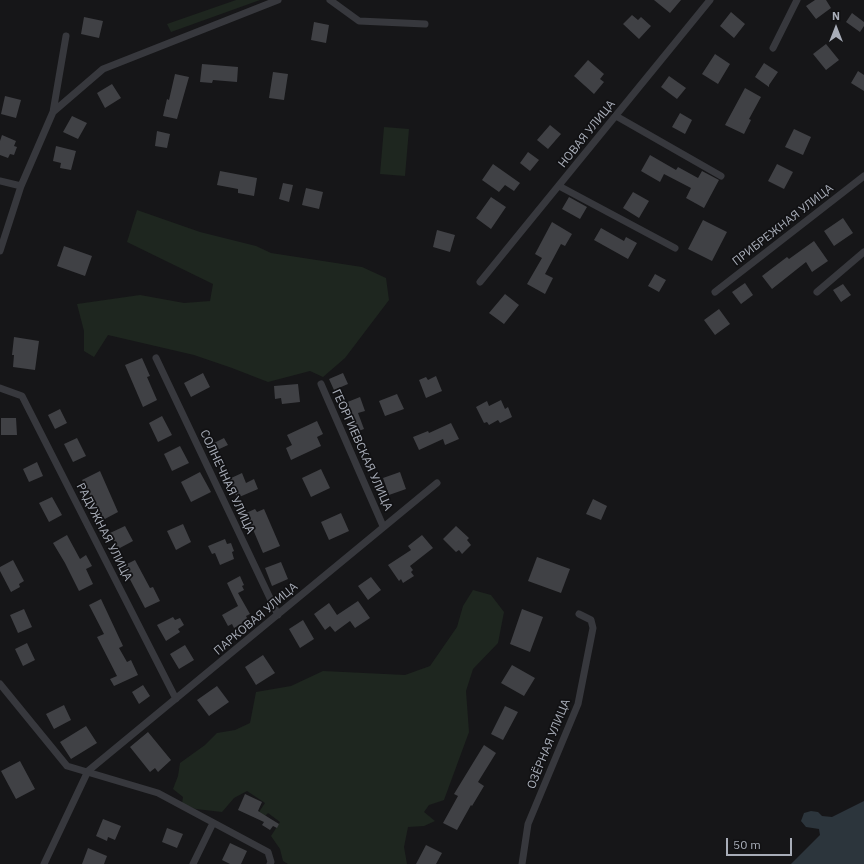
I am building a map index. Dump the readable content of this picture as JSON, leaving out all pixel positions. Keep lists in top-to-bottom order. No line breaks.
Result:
{"streets":{"street":["НОВАЯ УЛИЦА","ПРИБРЕЖНАЯ УЛИЦА","ГЕОРГИЕВСКАЯ УЛИЦА","СОЛНЕЧНАЯ УЛИЦА","РАДУЖНАЯ УЛИЦА","ПАРКОВАЯ УЛИЦА","ОЗЁРНАЯ УЛИЦА"]},"crossings":[["ГЕОРГИЕВСКАЯ УЛИЦА","ПАРКОВАЯ УЛИЦА"],["СОЛНЕЧНАЯ УЛИЦА","ПАРКОВАЯ УЛИЦА"],["РАДУЖНАЯ УЛИЦА","ПАРКОВАЯ УЛИЦА"]],"scale_bar":"50 m","north":"top"}
